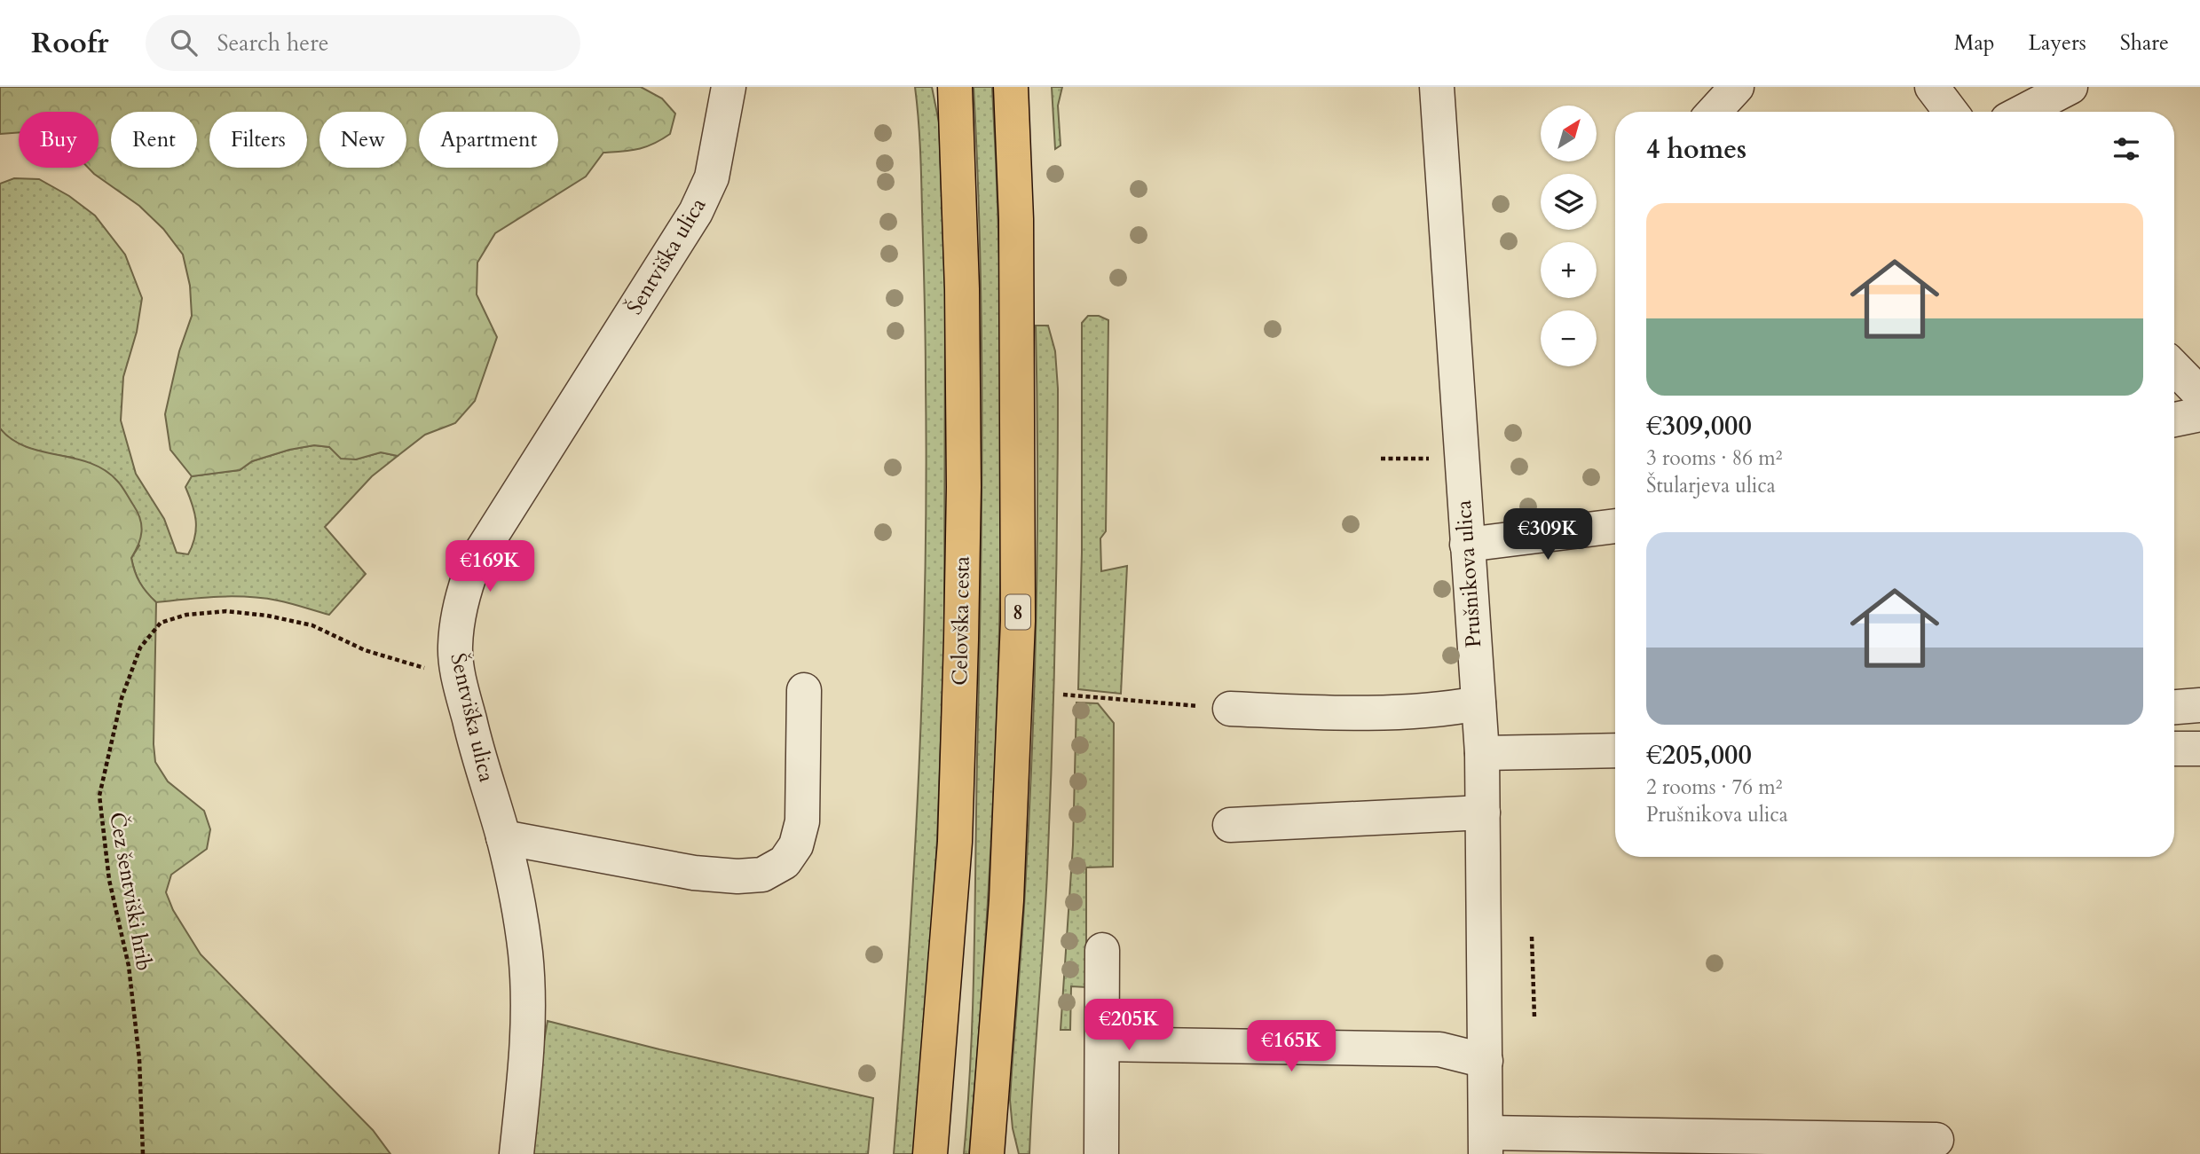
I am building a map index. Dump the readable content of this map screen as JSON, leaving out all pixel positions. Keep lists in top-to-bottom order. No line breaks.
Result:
{"streets":{"main road":["8","Celovška cesta"],"street":["Šentviška ulica","Prušnikova ulica"],"path":["Čez šentviški hrib"]},"crossings":[["Šentviška ulica","Čez šentviški hrib"]],"north":"top right","page":{"header":"Roofr","search":"Search here","nav":["Map","Layers","Share"],"map_buttons":["+","−"],"chip":["Buy","Rent","Filters","New","Apartment"],"heading":"4 homes","list":[{"name":"€309,000","note":"3 rooms · 86 m² · Štularjeva ulica"},{"name":"€205,000","note":"2 rooms · 76 m² · Prušnikova ulica"}],"price":["€309K","€169K","€205K","€165K"]}}
